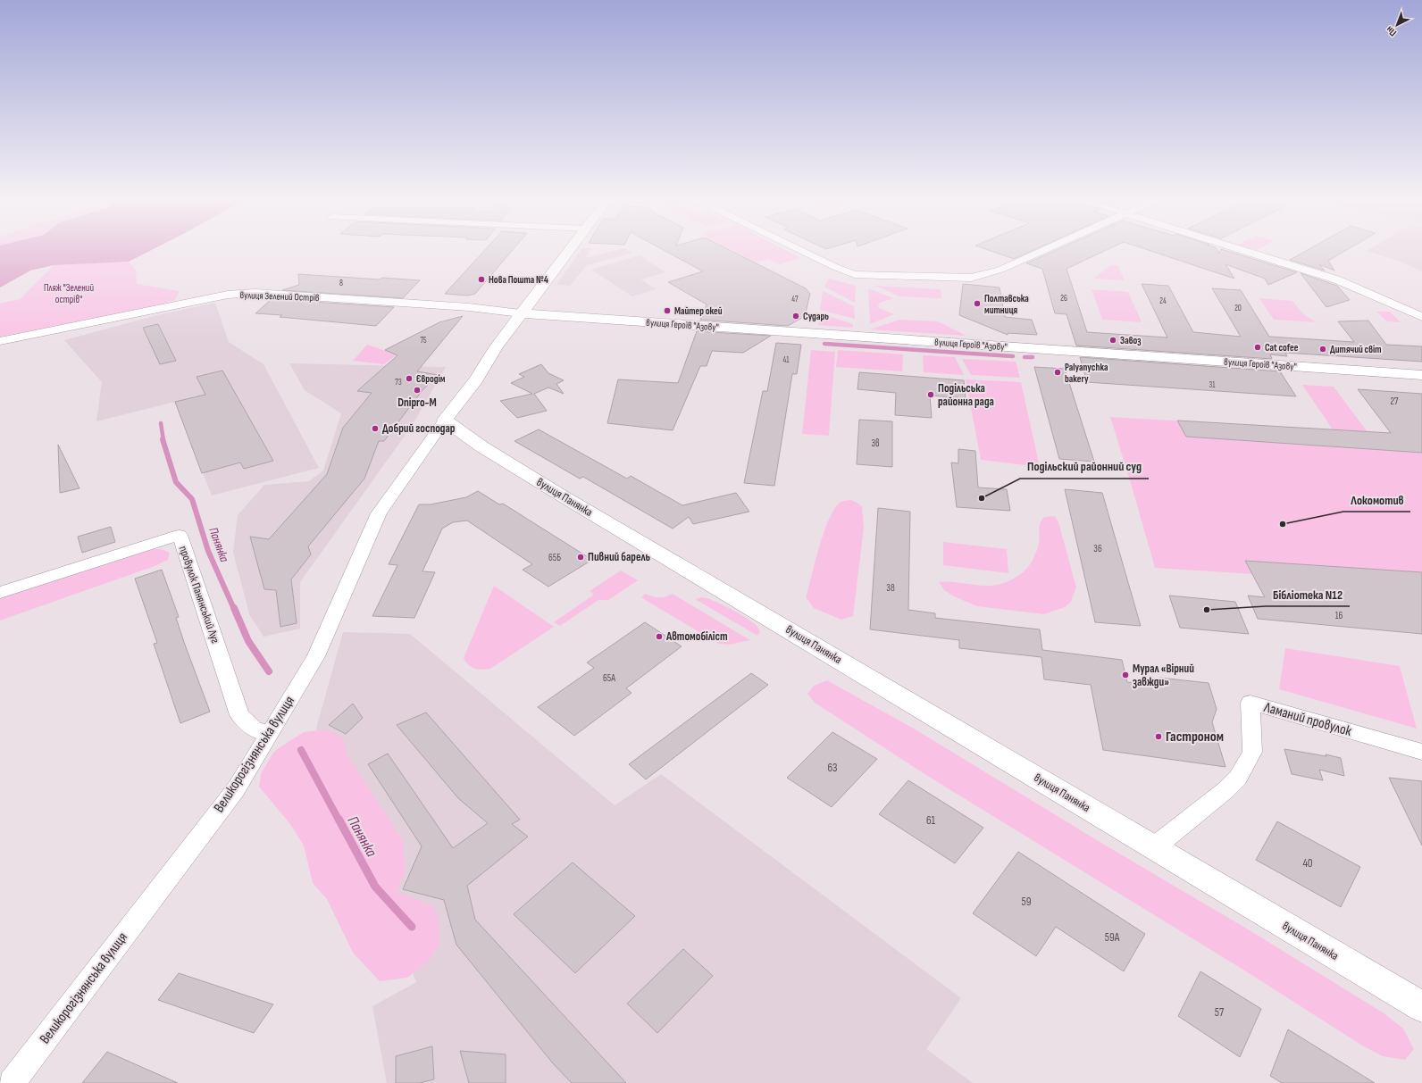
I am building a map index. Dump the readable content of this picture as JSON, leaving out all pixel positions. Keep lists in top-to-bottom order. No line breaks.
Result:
{"streets":{"main road":["вулиця Героїв \"Азову\"","вулиця Панянка"],"street":["вулиця Зелений Острів","провулок Панянський Луг","Ламаний провулок","Великорогізнянська вулиця"]},"crossings":[["вулиця Зелений Острів","вулиця Героїв \"Азову\""],["вулиця Панянка","Ламаний провулок"],["вулиця Панянка","Великорогізнянська вулиця"],["провулок Панянський Луг","Великорогізнянська вулиця"]],"water":["Панянка"],"parks":["Пляж \"Зелений острів\""],"places":["Нова Пошта №4","Полтавська митниця","Майтер окей","Сударь","Завоз","Cat cofee","Дитячий світ","Palyanychka bakery","Євродім","Dnipro-M","Подільська районна рада","Добрий господар","Подільский районний суд","Локомотив","Пивний барель","Бібліотека N12","Автомобіліст","Мурал «Вірний завжди»","Гастроном"],"house_numbers":["8","26","47","24","20","75","41","73","31","27","3в","36","65Б","38","16","65А","63","61","40","59","59А","57"],"north":"bottom left"}
